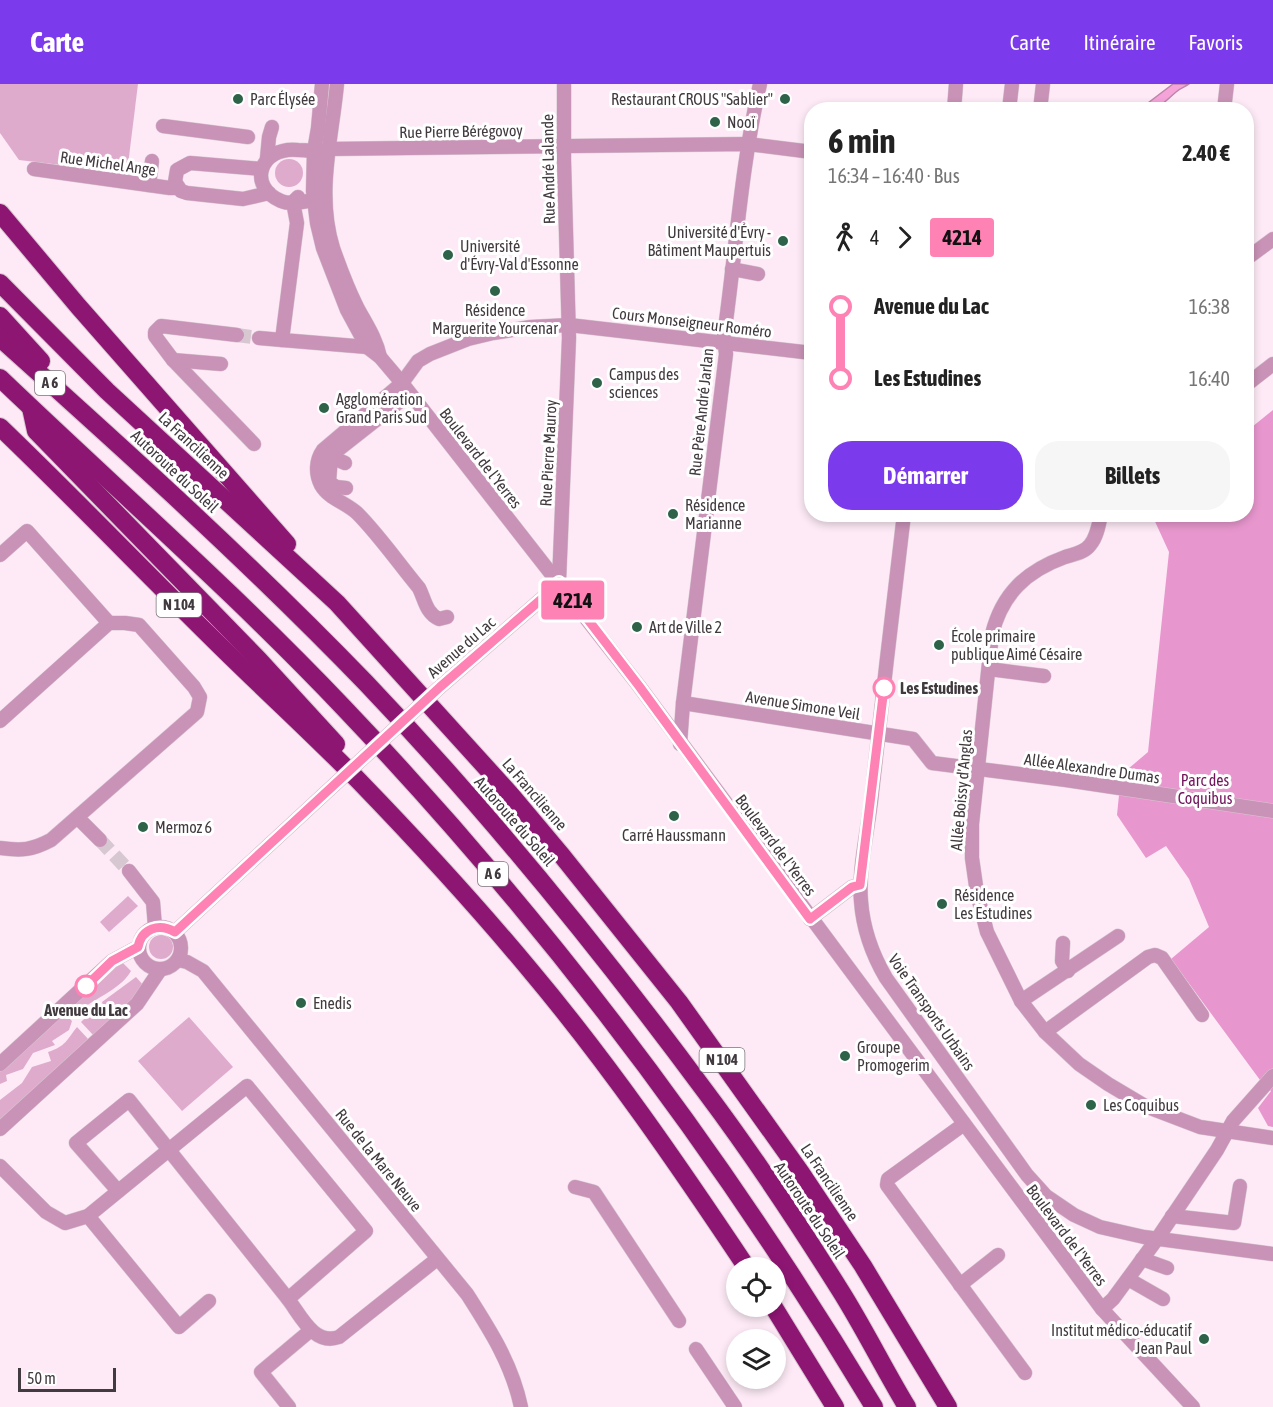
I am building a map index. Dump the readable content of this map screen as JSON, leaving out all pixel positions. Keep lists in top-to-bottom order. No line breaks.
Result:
{"streets":{"highway":["A 6","La Francilienne","Autoroute du Soleil","N 104"],"street":["Rue Pierre Bérégovoy","Rue Michel Ange","Rue André Lalande","Cours Monseigneur Roméro","Rue Père André Jarlan","Rue Pierre Mauroy","Boulevard de l'Yerres","Avenue du Lac","Avenue Simone Veil","Allée Alexandre Dumas","Allée Boissy d'Anglas","Voie Transports Urbains","Rue de la Mare Neuve"]},"crossings":[["Rue Pierre Bérégovoy","Rue Michel Ange"],["Rue Pierre Bérégovoy","Rue André Lalande"],["Rue Pierre Bérégovoy","Rue Père André Jarlan"],["Rue Pierre Bérégovoy","Boulevard de l'Yerres"],["Rue Michel Ange","Boulevard de l'Yerres"],["Rue André Lalande","Cours Monseigneur Roméro"],["Rue André Lalande","Rue Pierre Mauroy"],["Cours Monseigneur Roméro","Rue Père André Jarlan"],["Cours Monseigneur Roméro","Rue Pierre Mauroy"],["Cours Monseigneur Roméro","Boulevard de l'Yerres"],["Rue Père André Jarlan","Boulevard de l'Yerres"],["Rue Père André Jarlan","Avenue Simone Veil"],["Rue Pierre Mauroy","Boulevard de l'Yerres"],["Rue Pierre Mauroy","Avenue du Lac"],["Boulevard de l'Yerres","Avenue du Lac"],["Avenue du Lac","Rue de la Mare Neuve"],["Avenue Simone Veil","Allée Alexandre Dumas"],["Avenue Simone Veil","Allée Boissy d'Anglas"],["Avenue Simone Veil","Voie Transports Urbains"],["Allée Alexandre Dumas","Allée Boissy d'Anglas"]],"parks":["Parc des Coquibus"],"places":["Parc Élysée","Restaurant CROUS \"Sablier\"","Nooï","Université d'Évry - Bâtiment Maupertuis","Université d'Évry-Val d'Essonne","Résidence Marguerite Yourcenar","Campus des sciences","Agglomération Grand Paris Sud","Résidence Marianne","Art de Ville 2","École primaire publique Aimé Césaire","Les Estudines","Carré Haussmann","Mermoz 6","Résidence Les Estudines","Avenue du Lac","Enedis","Groupe Promogerim","Les Coquibus","Institut médico-éducatif Jean Paul"],"lines":["bus line 4214"],"scale_bar":"50 m","page":{"header":"Carte","nav":["Carte","Itinéraire","Favoris"],"on_map":"4214","heading":["6 min","16:34 – 16:40 · Bus","2.40 €"],"legs":["4","4214"],"list":[{"name":"Avenue du Lac","value":"16:38"},{"name":"Les Estudines","value":"16:40"}],"buttons":["Démarrer","Billets"],"scale":"50 m"}}
